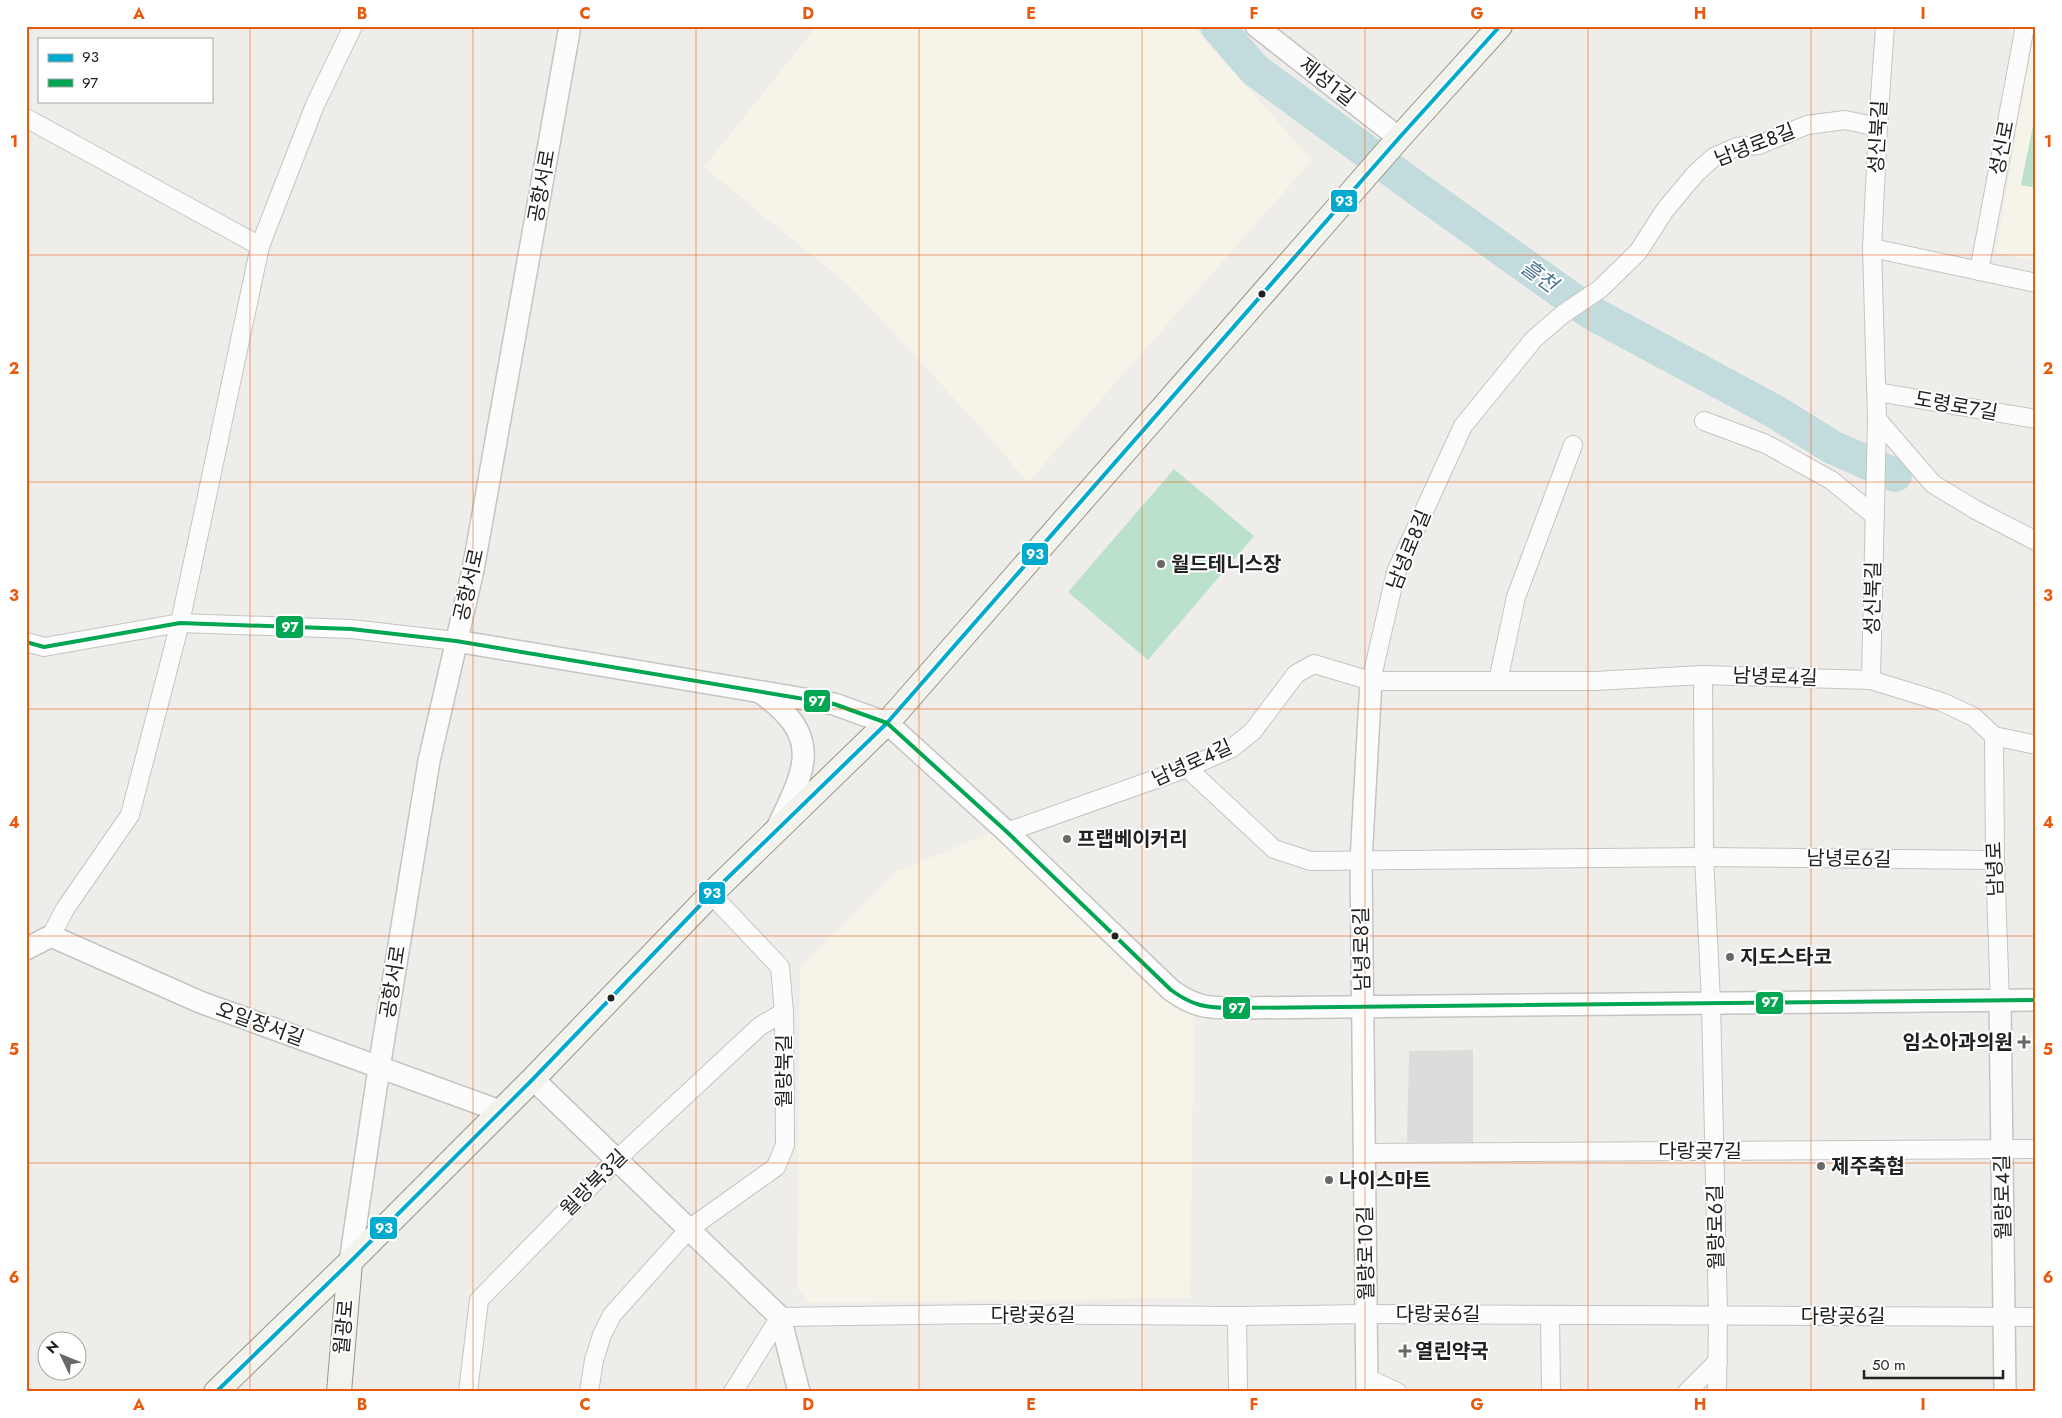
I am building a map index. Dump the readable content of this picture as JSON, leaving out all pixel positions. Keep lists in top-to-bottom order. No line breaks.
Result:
{"streets":{"main road":["월광로"],"street":["제성1길","성신북길","남녕로8길","성신로","공항서로","도령로7길","남녕로4길","남녕로6길","남녕로","오일장서길","월랑북길","다랑곶7길","월랑북3길","월랑로4길","월랑로6길","월랑로10길","다랑곶6길"]},"crossings":[["성신북길","남녕로8길"],["성신북길","도령로7길"],["성신북길","남녕로4길"],["남녕로8길","남녕로4길"],["남녕로8길","남녕로6길"],["남녕로8길","월랑로10길"],["공항서로","오일장서길"],["공항서로","월광로"],["남녕로4길","남녕로"],["남녕로6길","남녕로"],["남녕로","월랑로4길"],["월랑북길","월랑북3길"],["다랑곶7길","월랑로4길"],["다랑곶7길","월랑로6길"],["다랑곶7길","월랑로10길"],["월랑로4길","다랑곶6길"],["월랑로6길","다랑곶6길"],["월랑로10길","다랑곶6길"]],"water":["흘천"],"places":{"other":["월드테니스장","프랩베이커리","지도스타코","제주축협","나이스마트"],"health":["임소아과의원","열린약국"]},"lines":["transit line 93","transit line 97"],"legend":["93","97"],"scale_bar":"50 m","north":"top left","grid":{"columns":["A","B","C","D","E","F","G","H","I"],"rows":["1","2","3","4","5","6"]}}
